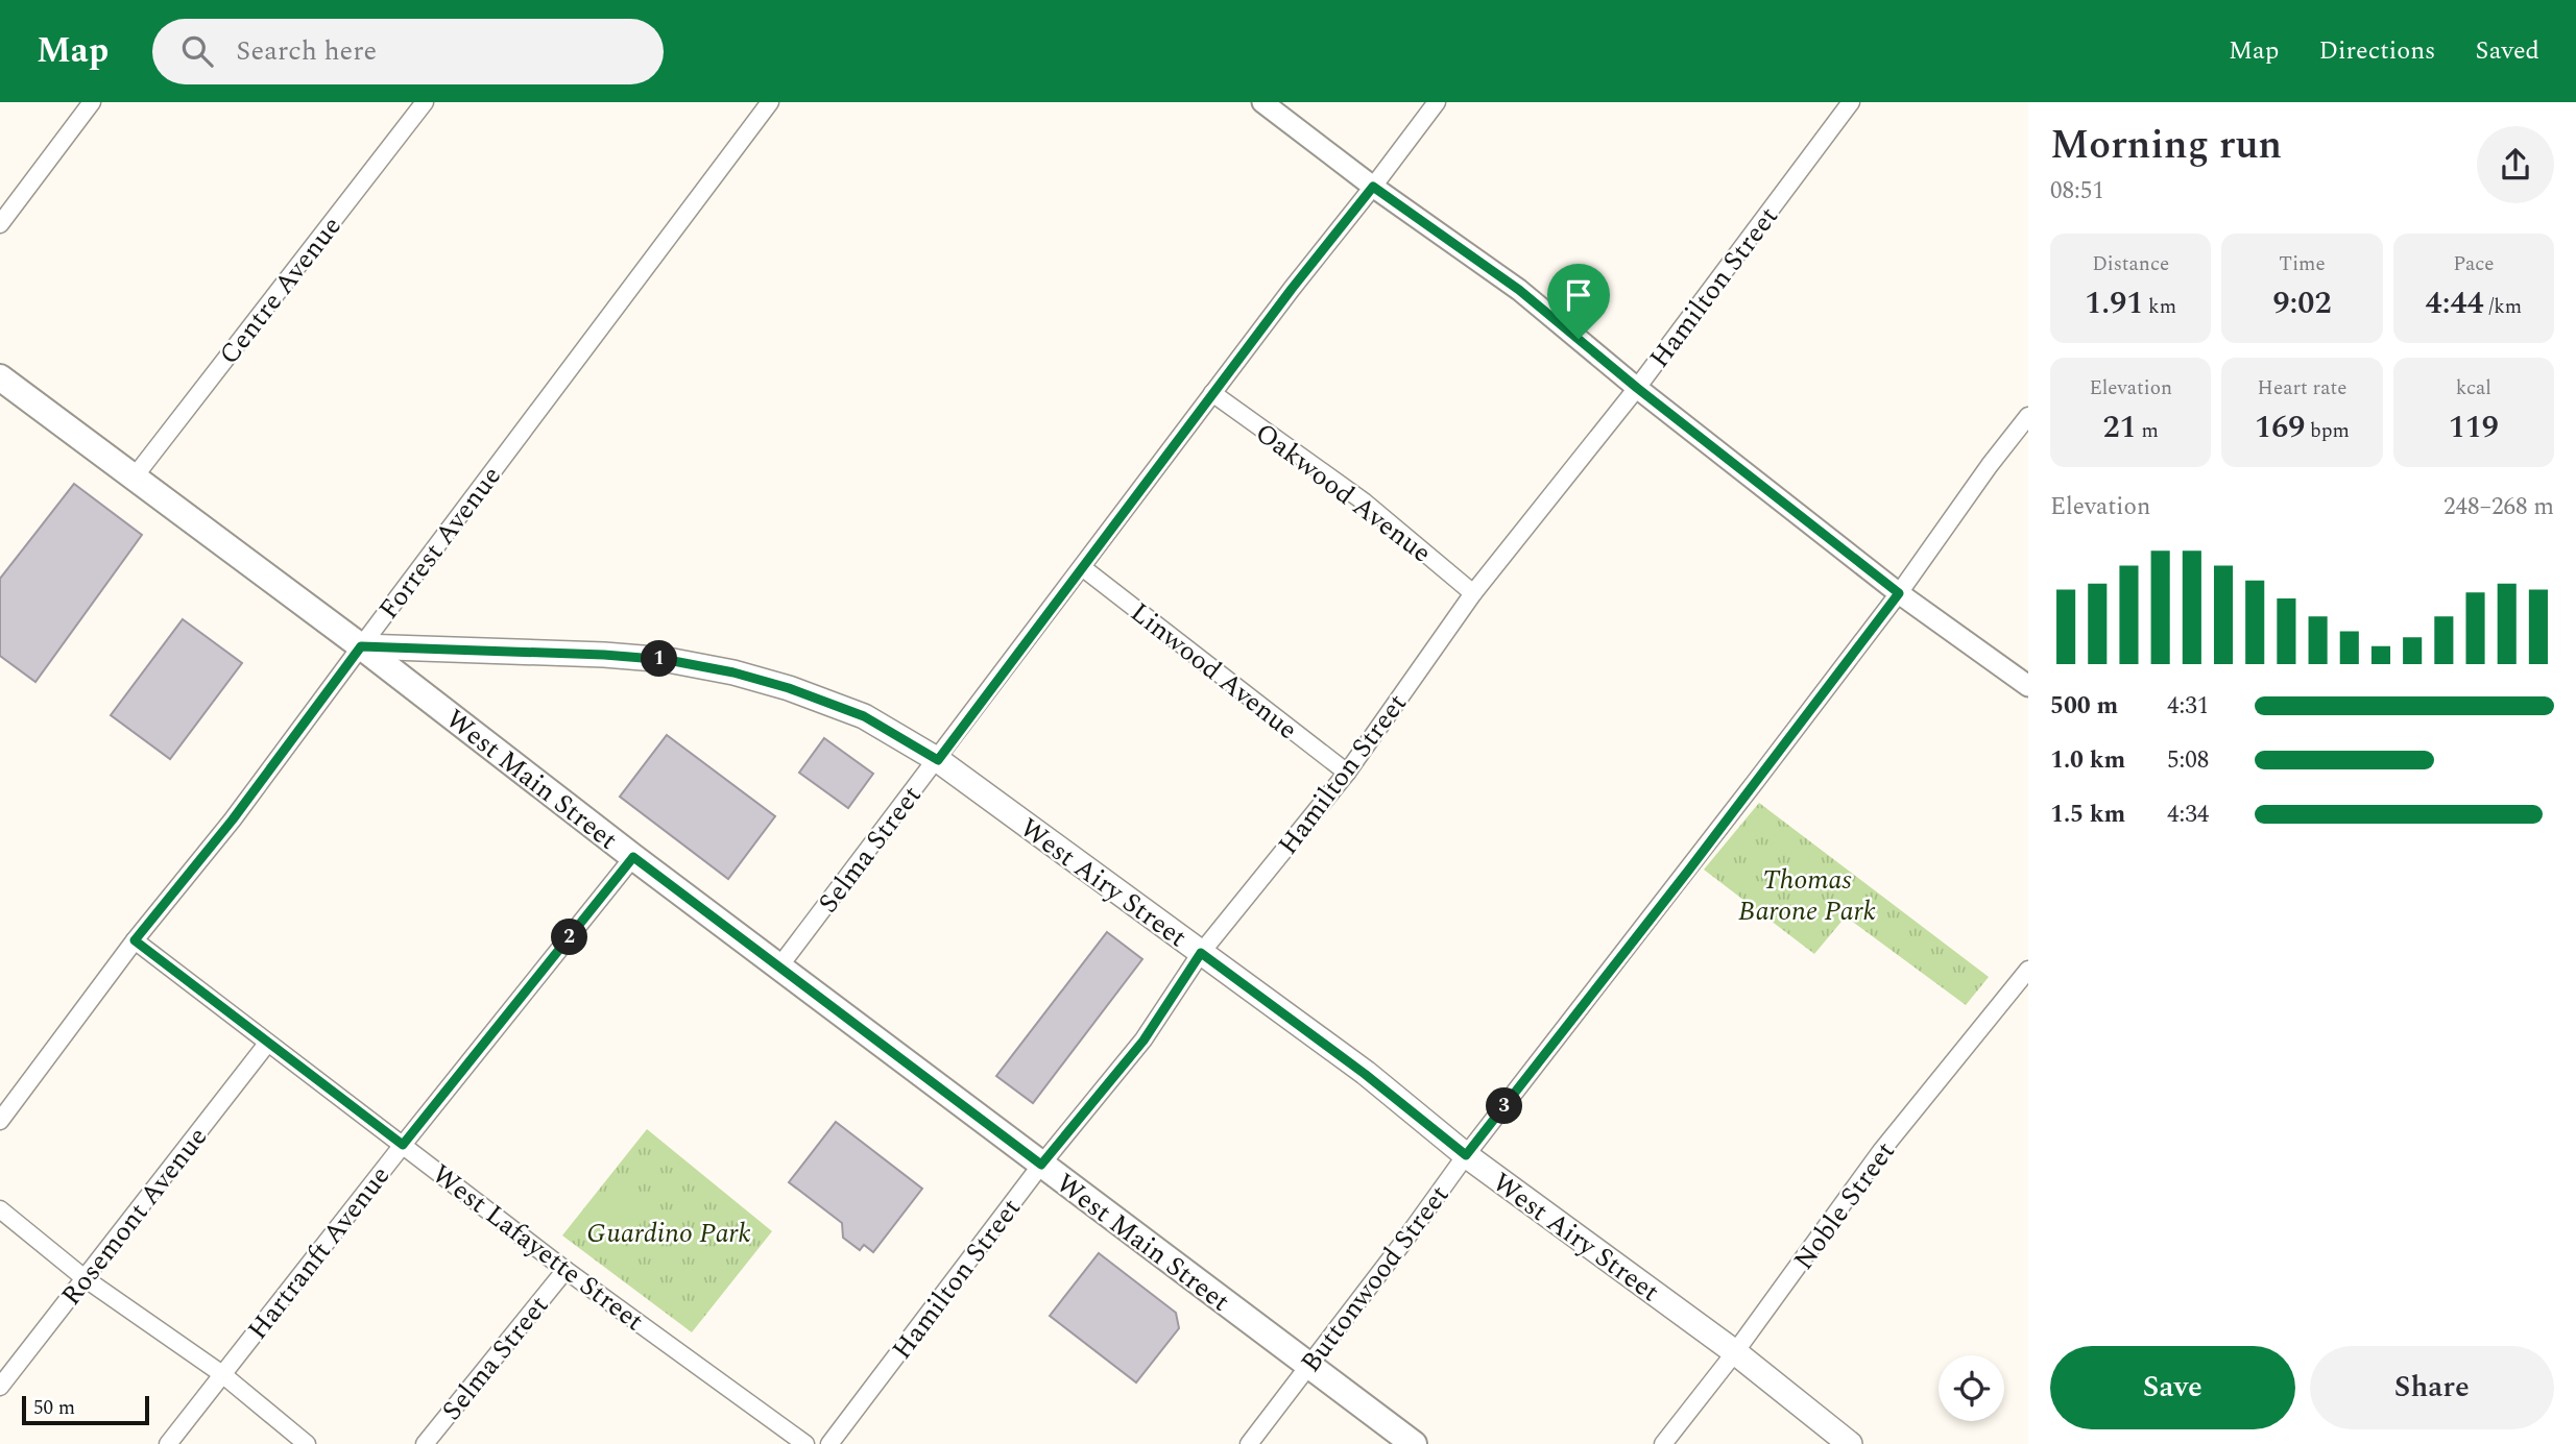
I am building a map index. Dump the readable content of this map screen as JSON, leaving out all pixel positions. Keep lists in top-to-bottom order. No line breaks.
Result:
{"streets":{"main road":["West Main Street","West Airy Street"],"street":["Hamilton Street","Centre Avenue","Oakwood Avenue","Forrest Avenue","Linwood Avenue","Selma Street","Noble Street","Rosemont Avenue","West Lafayette Street","Hartranft Avenue","Buttonwood Street"]},"crossings":[["Hamilton Street","Oakwood Avenue"],["Hamilton Street","Linwood Avenue"],["Hamilton Street","West Main Street"],["Hamilton Street","West Airy Street"],["Centre Avenue","West Main Street"],["Oakwood Avenue","Selma Street"],["Forrest Avenue","West Main Street"],["Forrest Avenue","West Airy Street"],["Forrest Avenue","West Lafayette Street"],["Linwood Avenue","Selma Street"],["West Main Street","Selma Street"],["West Main Street","West Airy Street"],["West Main Street","Hartranft Avenue"],["West Main Street","Buttonwood Street"],["Selma Street","West Airy Street"],["Selma Street","West Lafayette Street"],["West Airy Street","Noble Street"],["West Airy Street","Buttonwood Street"],["Rosemont Avenue","West Lafayette Street"],["West Lafayette Street","Hartranft Avenue"]],"parks":["Thomas Barone Park","Guardino Park"],"scale_bar":"50 m","page":{"header":"Map","search":"Search here","nav":["Map","Directions","Saved"],"heading":["Morning run","08:51"],"stats":[["Distance","1.91 km"],["Time","9:02"],["Pace","4:44 /km"],["Elevation","21 m"],["Heart rate","169 bpm"],["kcal","119"]],"chart":["Elevation","248–268 m"],"pins":["1","2","3"],"list":[{"name":"500 m","note":"4:31"},{"name":"1.0 km","note":"5:08"},{"name":"1.5 km","note":"4:34"}],"buttons":["Save","Share"],"scale":"50 m"}}
